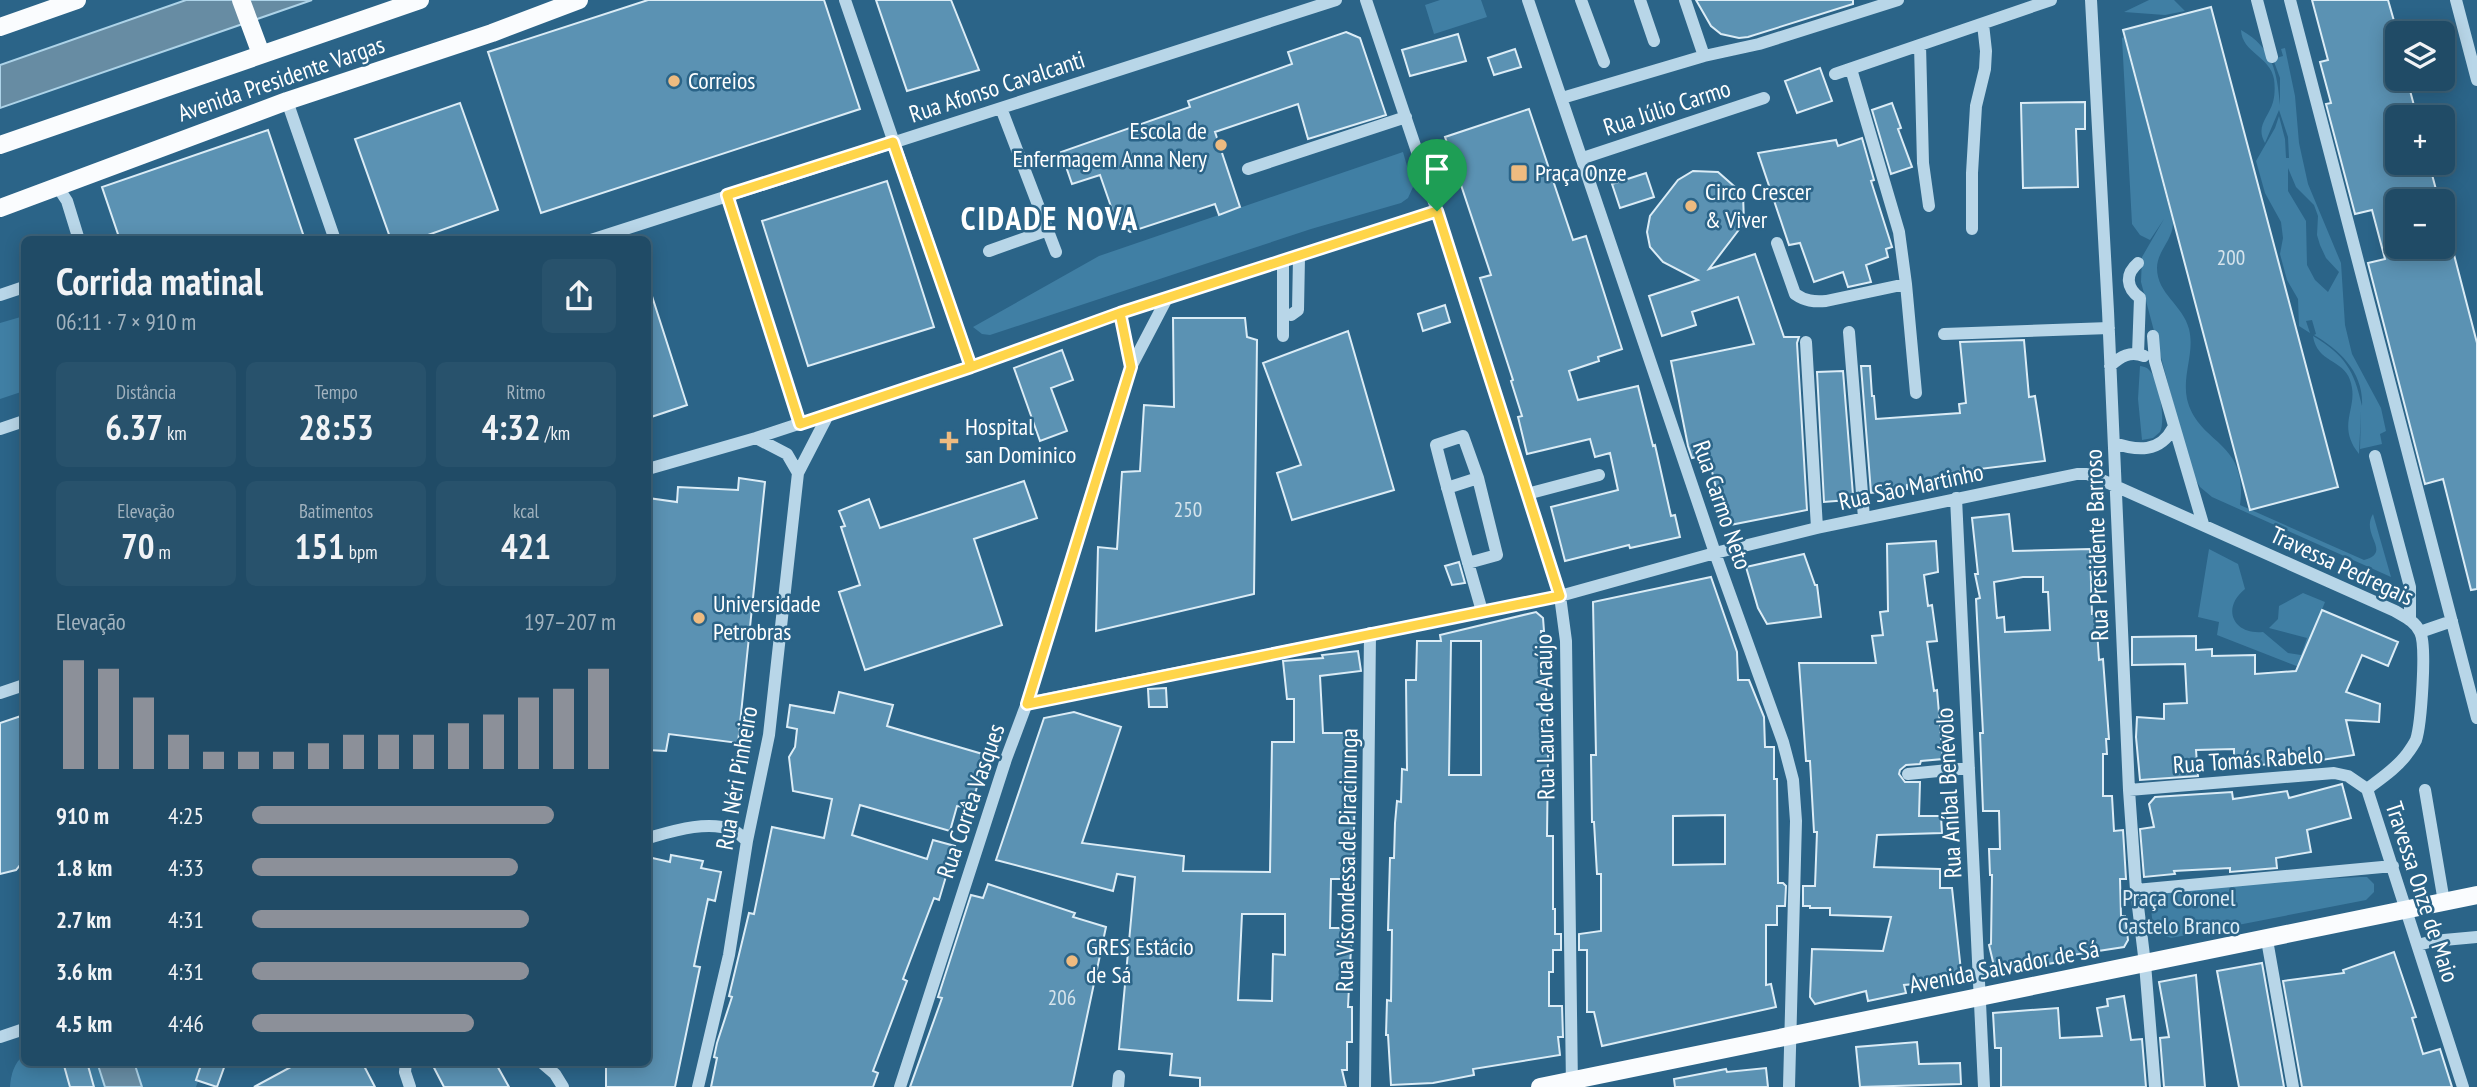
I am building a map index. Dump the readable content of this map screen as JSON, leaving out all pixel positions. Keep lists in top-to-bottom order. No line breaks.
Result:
{"streets":{"main road":["Avenida Presidente Vargas","Avenida Salvador de Sá"],"street":["Rua Afonso Cavalcanti","Rua Júlio Carmo","Rua São Martinho","Rua Carmo Neto","Rua Presidente Barroso","Travessa Pedregais","Rua Laura de Araújo","Rua Tomás Rabelo","Rua Néri Pinheiro","Rua Aníbal Benévolo","Rua Corrêa Vasques","Rua Viscondessa de Piracinunga","Travessa Onze de Maio"]},"crossings":[["Rua Júlio Carmo","Rua Carmo Neto"],["Rua São Martinho","Rua Carmo Neto"],["Rua São Martinho","Rua Presidente Barroso"],["Rua São Martinho","Travessa Pedregais"],["Rua São Martinho","Rua Laura de Araújo"],["Rua São Martinho","Rua Aníbal Benévolo"],["Rua São Martinho","Rua Corrêa Vasques"],["Rua São Martinho","Rua Viscondessa de Piracinunga"],["Rua Carmo Neto","Avenida Salvador de Sá"],["Rua Presidente Barroso","Travessa Pedregais"],["Rua Presidente Barroso","Rua Tomás Rabelo"],["Rua Presidente Barroso","Avenida Salvador de Sá"],["Travessa Pedregais","Rua Tomás Rabelo"],["Travessa Pedregais","Travessa Onze de Maio"],["Rua Laura de Araújo","Avenida Salvador de Sá"],["Rua Tomás Rabelo","Travessa Onze de Maio"],["Rua Aníbal Benévolo","Avenida Salvador de Sá"],["Travessa Onze de Maio","Avenida Salvador de Sá"]],"districts":["CIDADE NOVA"],"parks":["Praça Coronel Castelo Branco"],"places":{"other":["Correios","Escola de Enfermagem Anna Nery","Circo Crescer & Viver","Universidade Petrobras","GRES Estácio de Sá"],"transit":["Praça Onze"],"health":["Hospital san Dominico"]},"house_numbers":["200","250","206"],"page":{"map_buttons":["+","−"],"heading":["Corrida matinal","06:11 · 7 × 910 m"],"stats":[["Distância","6.37 km"],["Tempo","28:53"],["Ritmo","4:32 /km"],["Elevação","70 m"],["Batimentos","151 bpm"],["kcal","421"]],"chart":["Elevação","197–207 m"],"list":[{"name":"910 m","note":"4:25"},{"name":"1.8 km","note":"4:33"},{"name":"2.7 km","note":"4:31"},{"name":"3.6 km","note":"4:31"},{"name":"4.5 km","note":"4:46"}]}}
